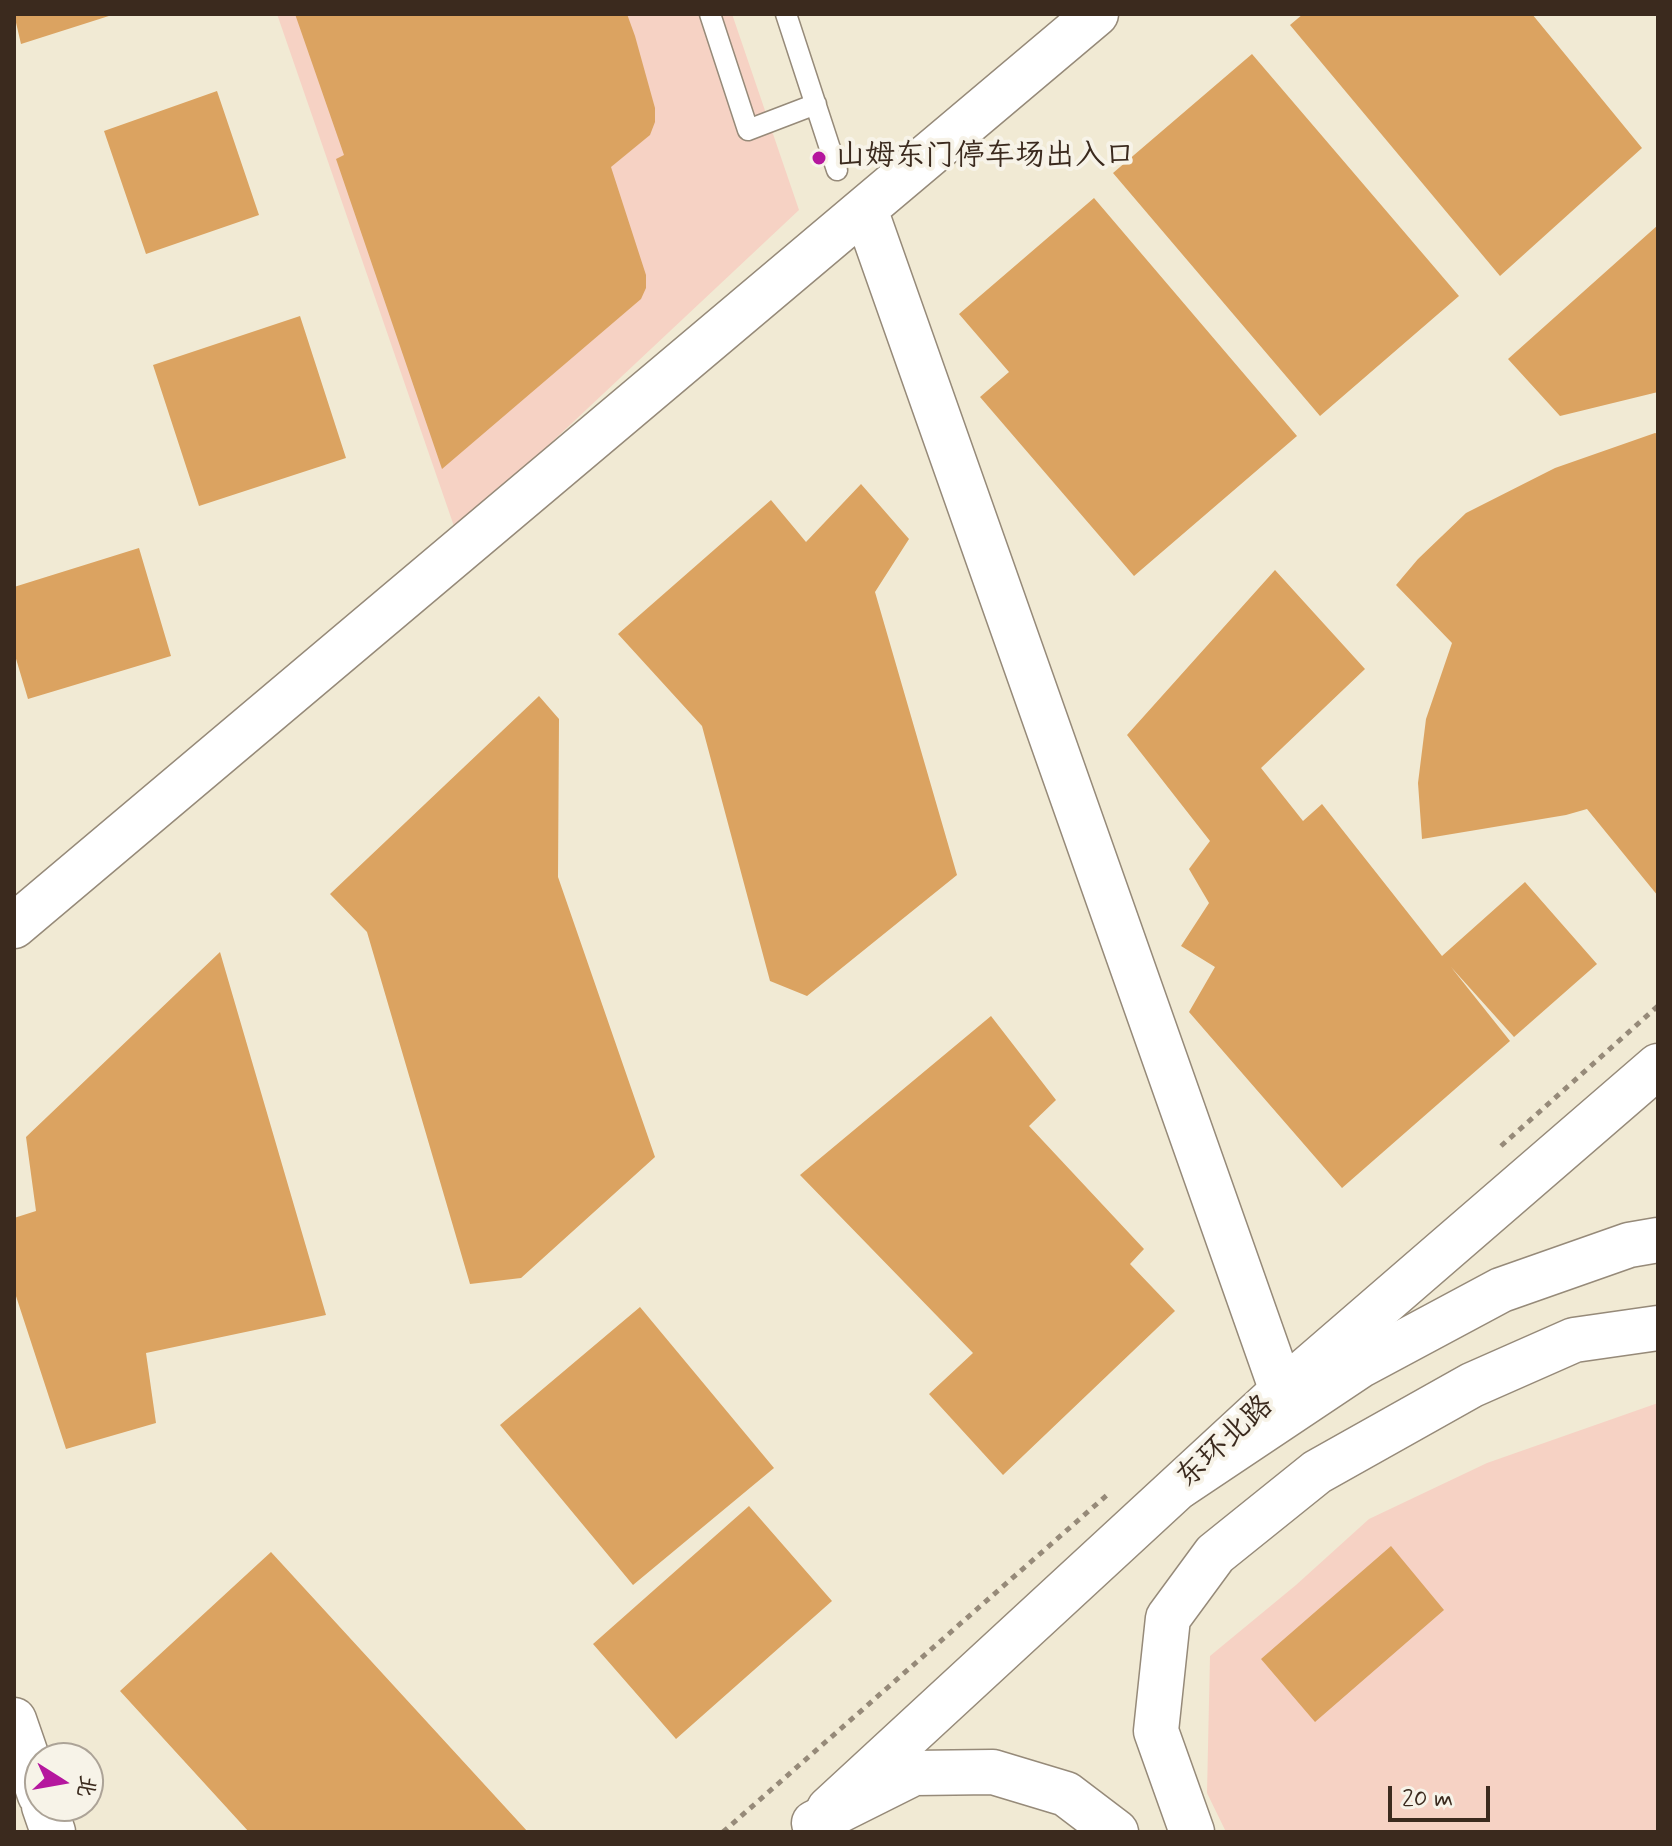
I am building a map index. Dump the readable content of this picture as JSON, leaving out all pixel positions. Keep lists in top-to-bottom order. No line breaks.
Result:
{"streets":{"main road":["东环北路"]},"places":["山姆东门停车场出入口"],"scale_bar":"20 m","north":"right"}
